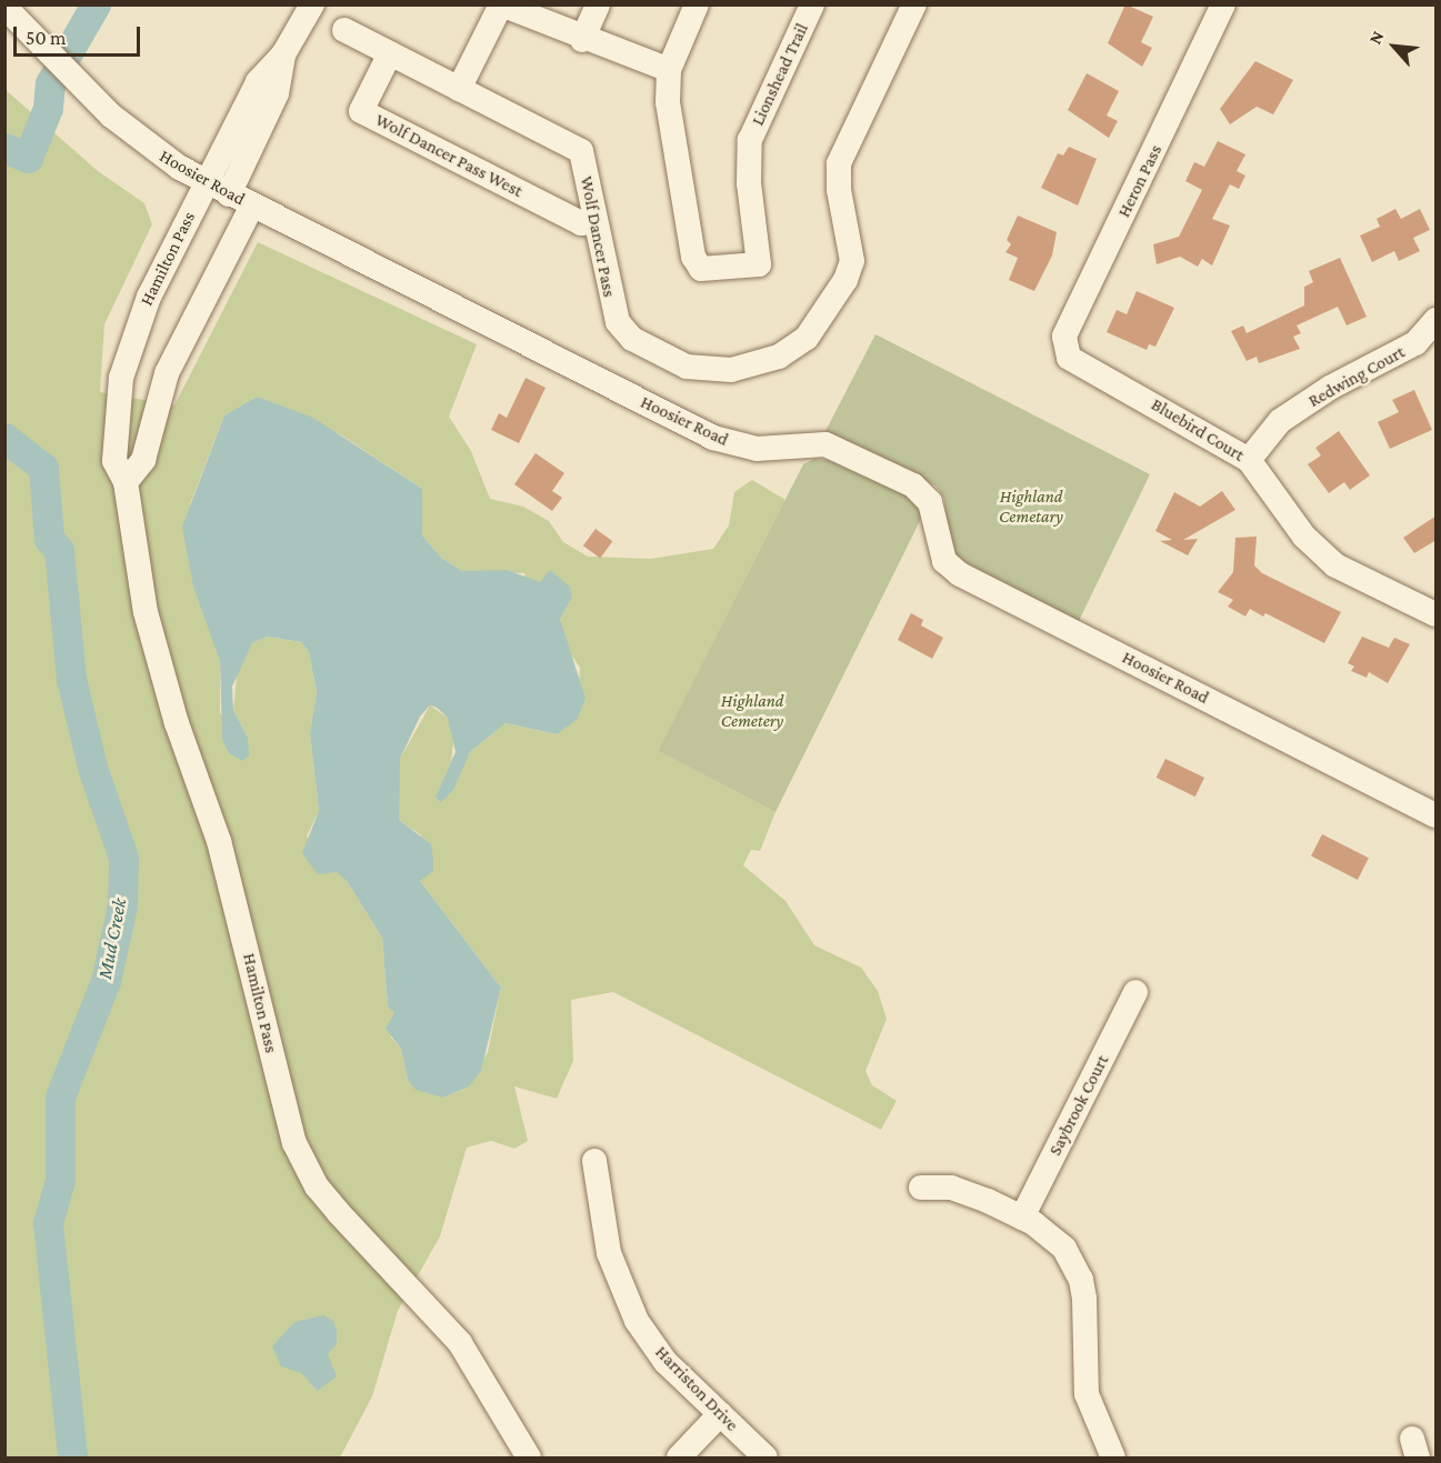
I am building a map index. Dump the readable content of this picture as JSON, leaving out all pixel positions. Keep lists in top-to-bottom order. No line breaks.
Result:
{"streets":{"street":["Lionshead Trail","Wolf Dancer Pass West","Hoosier Road","Heron Pass","Wolf Dancer Pass","Hamilton Pass","Redwing Court","Bluebird Court","Saybrook Court","Harriston Drive"]},"crossings":[["Wolf Dancer Pass West","Wolf Dancer Pass"],["Hoosier Road","Hamilton Pass"],["Heron Pass","Bluebird Court"],["Redwing Court","Bluebird Court"]],"water":["Mud Creek"],"parks":["Highland Cemetary","Highland Cemetery"],"scale_bar":"50 m","north":"top left"}
